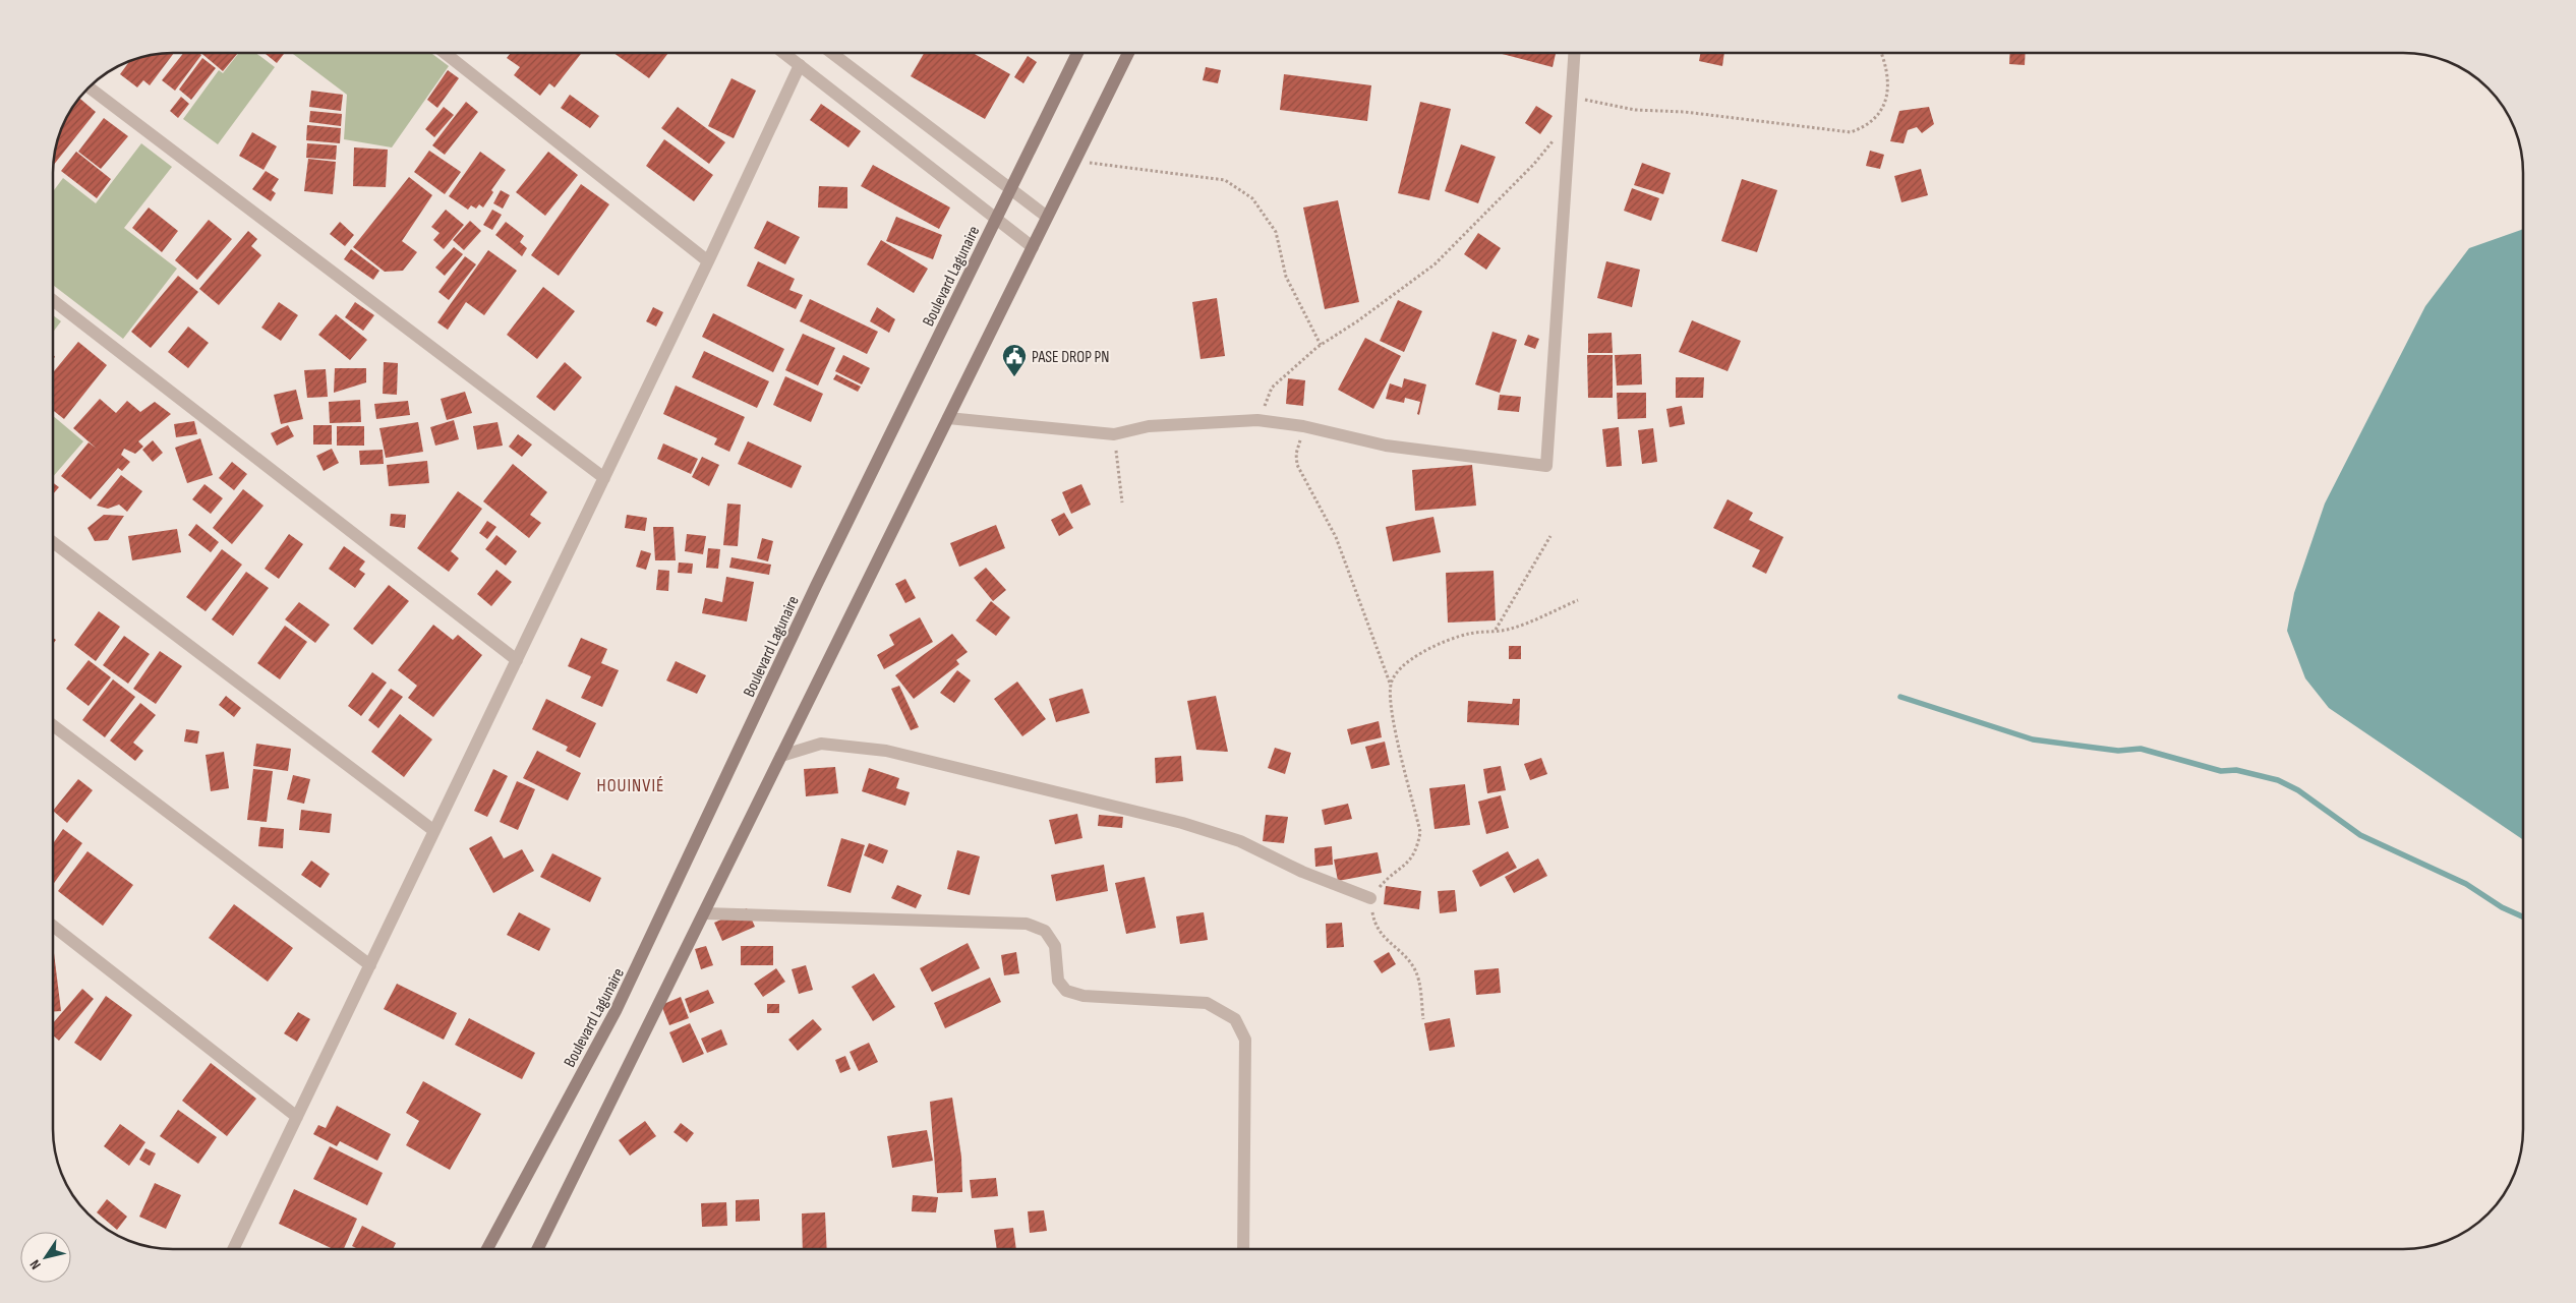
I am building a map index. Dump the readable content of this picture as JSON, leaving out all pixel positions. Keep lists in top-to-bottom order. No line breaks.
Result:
{"streets":{"main road":["Boulevard Lagunaire"]},"districts":["HOUINVIÉ"],"places":{"public building":["PASE DROP PN"]},"north":"bottom left"}
